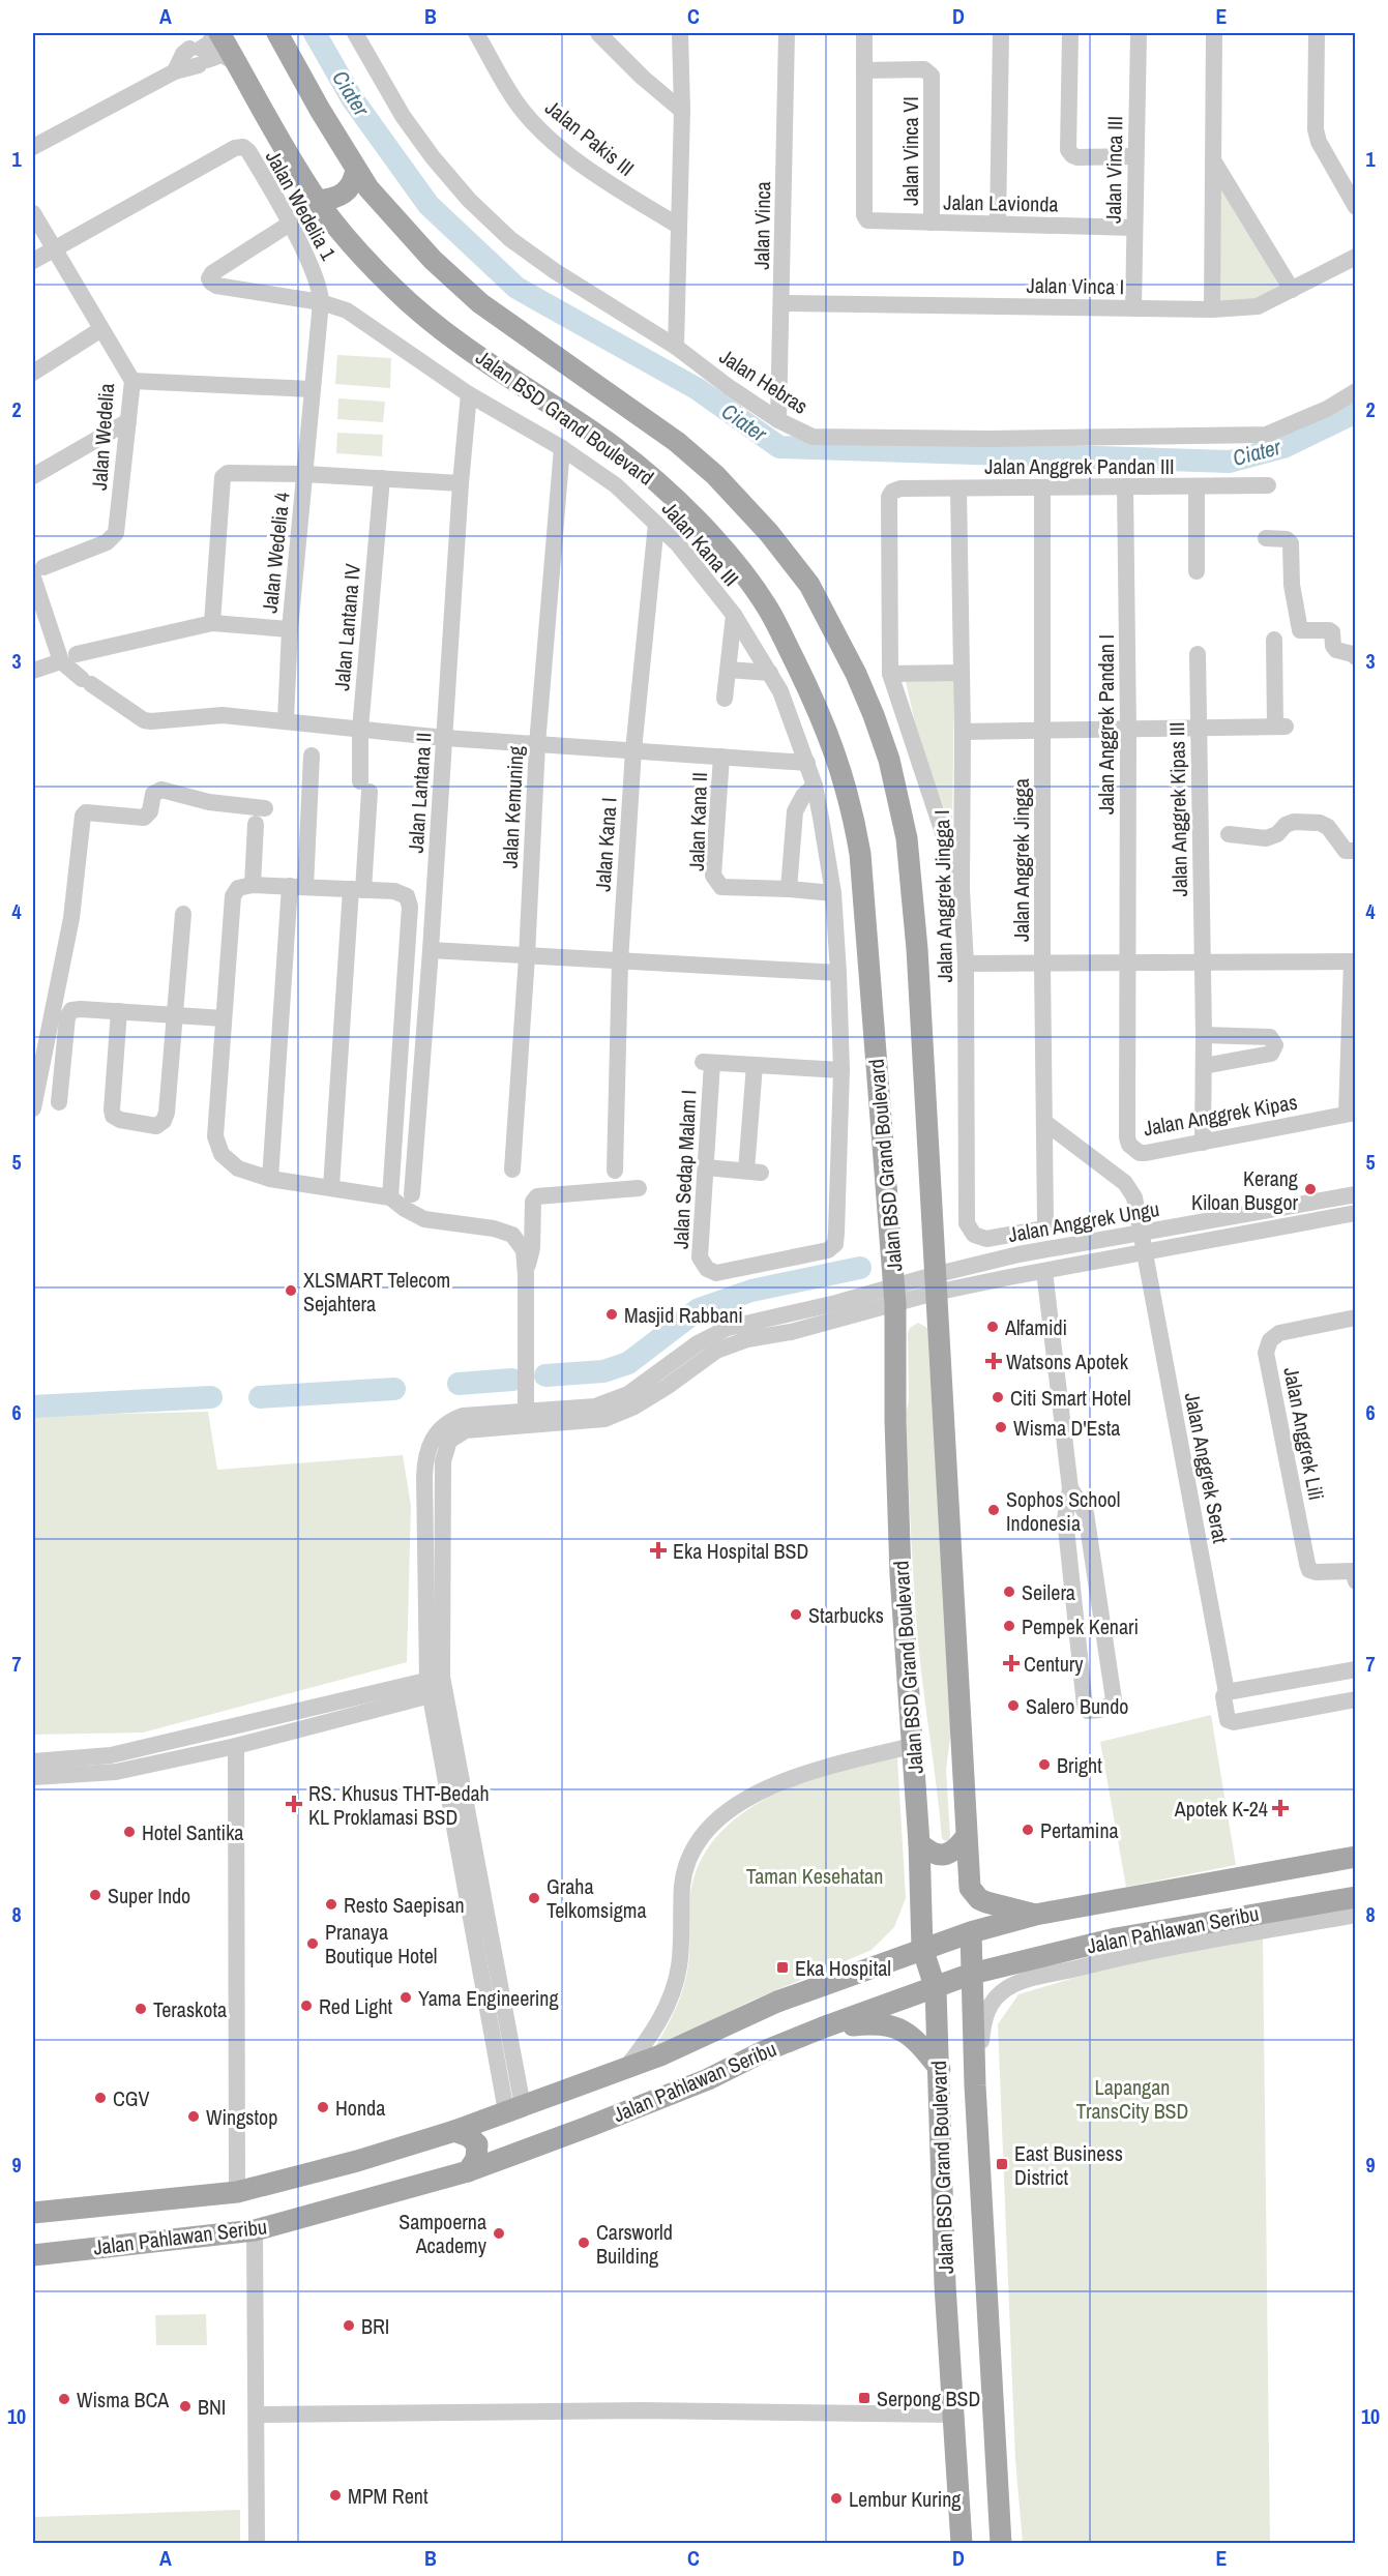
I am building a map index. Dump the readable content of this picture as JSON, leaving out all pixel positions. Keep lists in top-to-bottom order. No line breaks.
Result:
{"streets":{"main road":["Jalan BSD Grand Boulevard","Jalan Pahlawan Seribu"],"street":["Jalan Pakis III","Jalan Vinca VI","Jalan Vinca III","Jalan Lavionda","Jalan Wedelia 1","Jalan Vinca","Jalan Vinca I","Jalan Hebras","Jalan Wedelia","Jalan Anggrek Pandan III","Jalan Kana III","Jalan Wedelia 4","Jalan Lantana IV","Jalan Anggrek Pandan I","Jalan Lantana II","Jalan Kemuning","Jalan Anggrek Kipas III","Jalan Kana II","Jalan Kana I","Jalan Anggrek Jingga","Jalan Anggrek Jingga I","Jalan Anggrek Kipas","Jalan Sedap Malam I","Jalan Anggrek Ungu","Jalan Anggrek Lili","Jalan Anggrek Serat"]},"crossings":[["Jalan Vinca VI","Jalan Lavionda"],["Jalan Vinca III","Jalan Lavionda"],["Jalan Vinca III","Jalan Vinca I"],["Jalan Wedelia 1","Jalan Wedelia"],["Jalan Wedelia 1","Jalan Kana III"],["Jalan Wedelia 1","Jalan Wedelia 4"],["Jalan Vinca","Jalan Vinca I"],["Jalan Vinca","Jalan Hebras"],["Jalan BSD Grand Boulevard","Jalan Anggrek Ungu"],["Jalan BSD Grand Boulevard","Jalan Pahlawan Seribu"],["Jalan Anggrek Pandan III","Jalan Anggrek Pandan I"],["Jalan Anggrek Pandan III","Jalan Anggrek Jingga"],["Jalan Anggrek Pandan III","Jalan Anggrek Jingga I"],["Jalan Kana III","Jalan Lantana II"],["Jalan Kana III","Jalan Kemuning"],["Jalan Kana III","Jalan Kana II"],["Jalan Kana III","Jalan Kana I"],["Jalan Kana III","Jalan Sedap Malam I"],["Jalan Anggrek Pandan I","Jalan Anggrek Kipas"],["Jalan Anggrek Kipas III","Jalan Anggrek Kipas"],["Jalan Anggrek Jingga","Jalan Anggrek Jingga I"],["Jalan Anggrek Jingga","Jalan Anggrek Serat"],["Jalan Anggrek Ungu","Jalan Anggrek Serat"]],"water":["Ciater"],"parks":["Taman Kesehatan","Lapangan TransCity BSD"],"places":{"other":["Kerang Kiloan Busgor","XLSMART Telecom Sejahtera","Masjid Rabbani","Alfamidi","Citi Smart Hotel","Wisma D'Esta","Sophos School Indonesia","Seilera","Starbucks","Pempek Kenari","Salero Bundo","Bright","Pertamina","Hotel Santika","Super Indo","Graha Telkomsigma","Resto Saepisan","Pranaya Boutique Hotel","Yama Engineering","Red Light","Teraskota","CGV","Honda","Wingstop","Sampoerna Academy","Carsworld Building","BRI","Wisma BCA","BNI","MPM Rent","Lembur Kuring"],"health":["Watsons Apotek","Eka Hospital BSD","Century","RS. Khusus THT-Bedah KL Proklamasi BSD","Apotek K-24"],"transit":["Eka Hospital","East Business District","Serpong BSD"]},"grid":{"columns":["A","B","C","D","E"],"rows":["1","2","3","4","5","6","7","8","9","10"]}}
